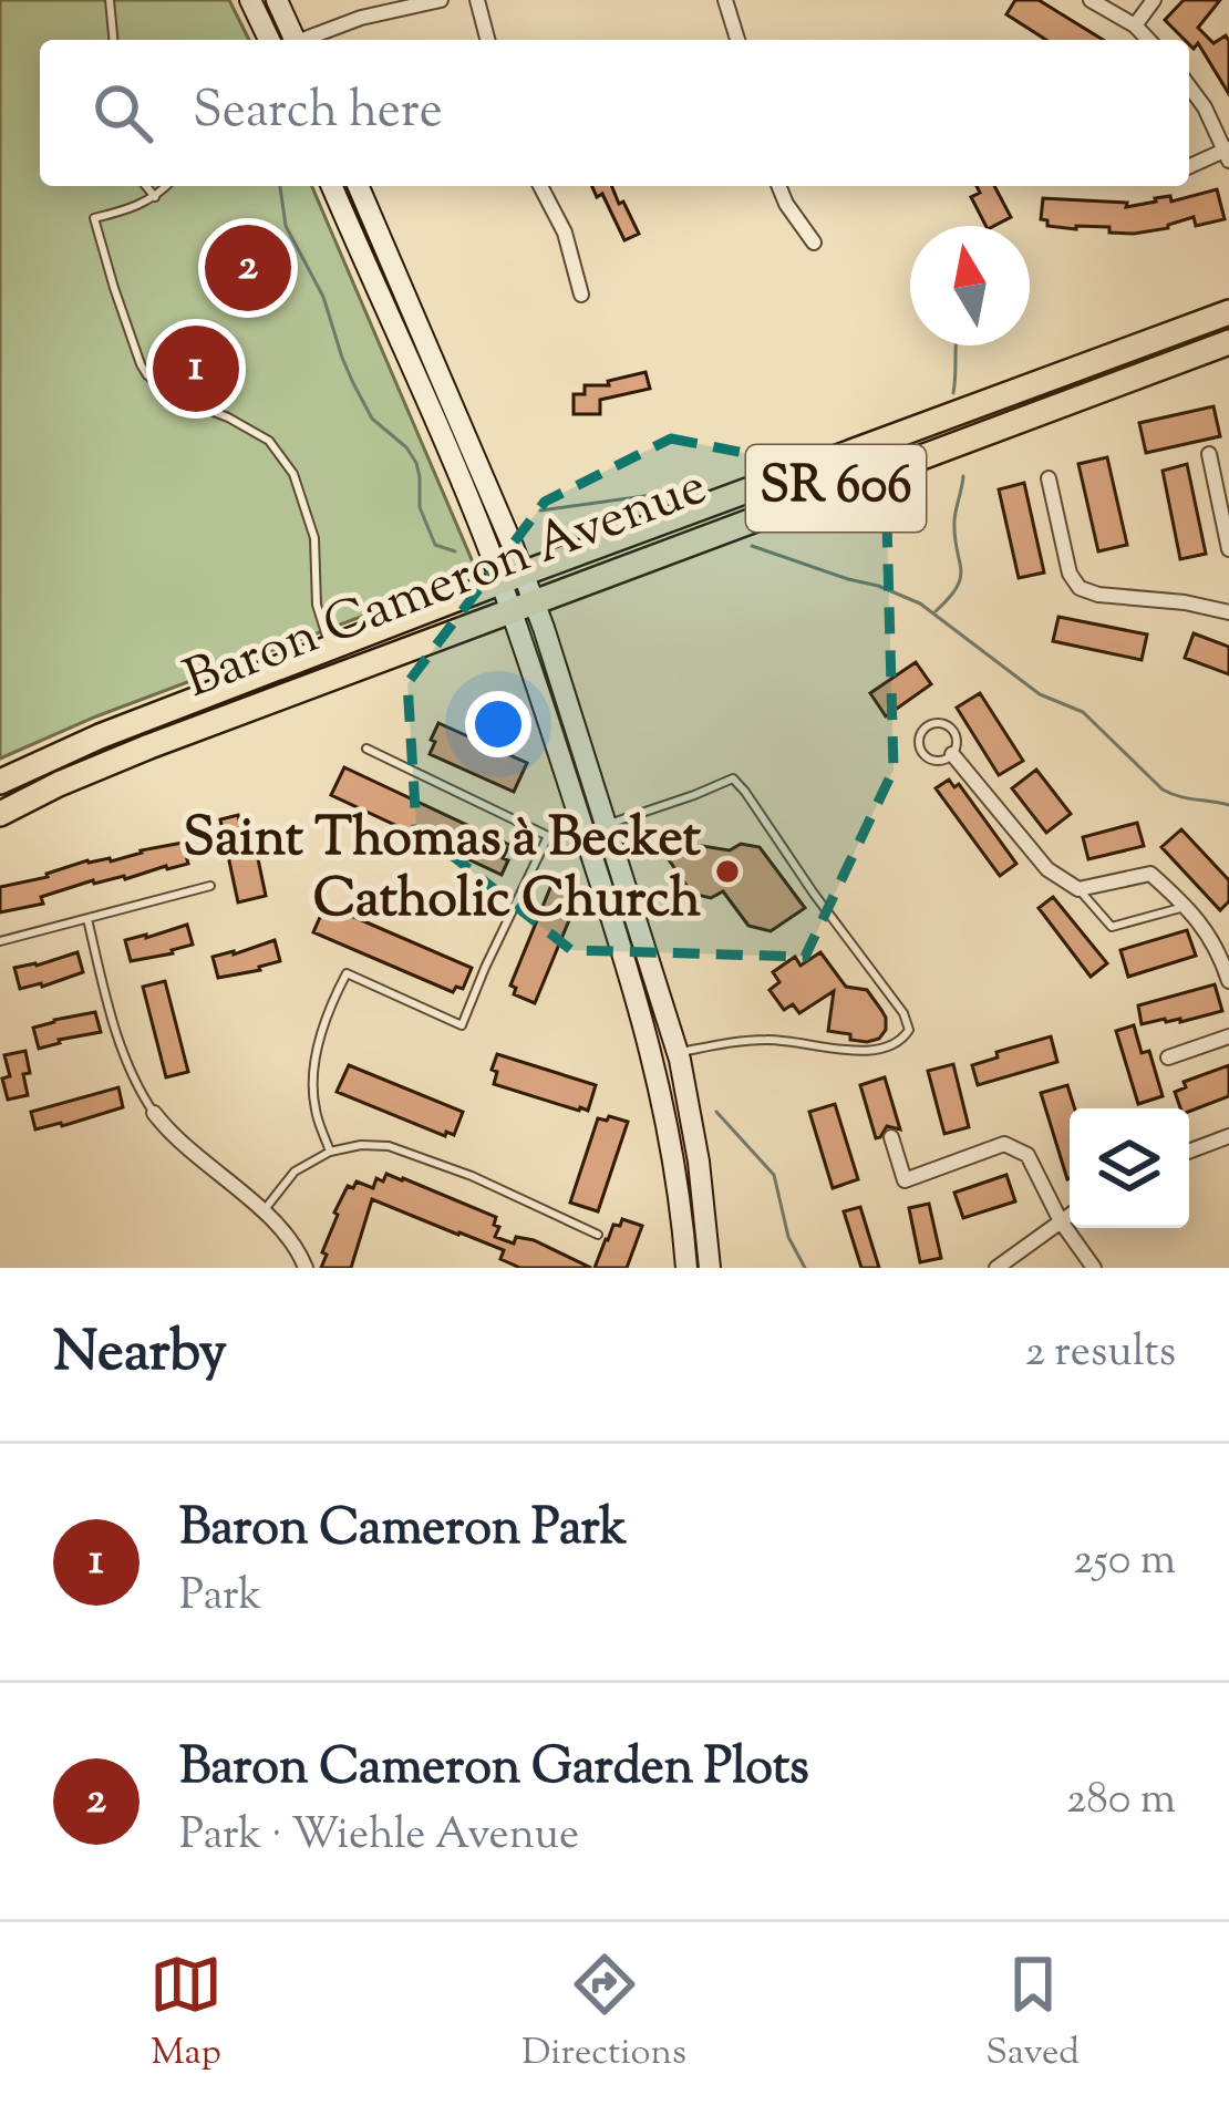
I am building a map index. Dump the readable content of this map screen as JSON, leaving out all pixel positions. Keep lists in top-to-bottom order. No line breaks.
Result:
{"streets":{"main road":["SR 606","Baron Cameron Avenue"]},"places":["Saint Thomas à Becket Catholic Church"],"north":"top","page":{"search":"Search here","pins":["2","1"],"heading":["Nearby","2 results"],"list":[{"mark":"1","name":"Baron Cameron Park","note":"Park","value":"250 m"},{"mark":"2","name":"Baron Cameron Garden Plots","note":"Park · Wiehle Avenue","value":"280 m"}],"nav":["Map","Directions","Saved"]}}
